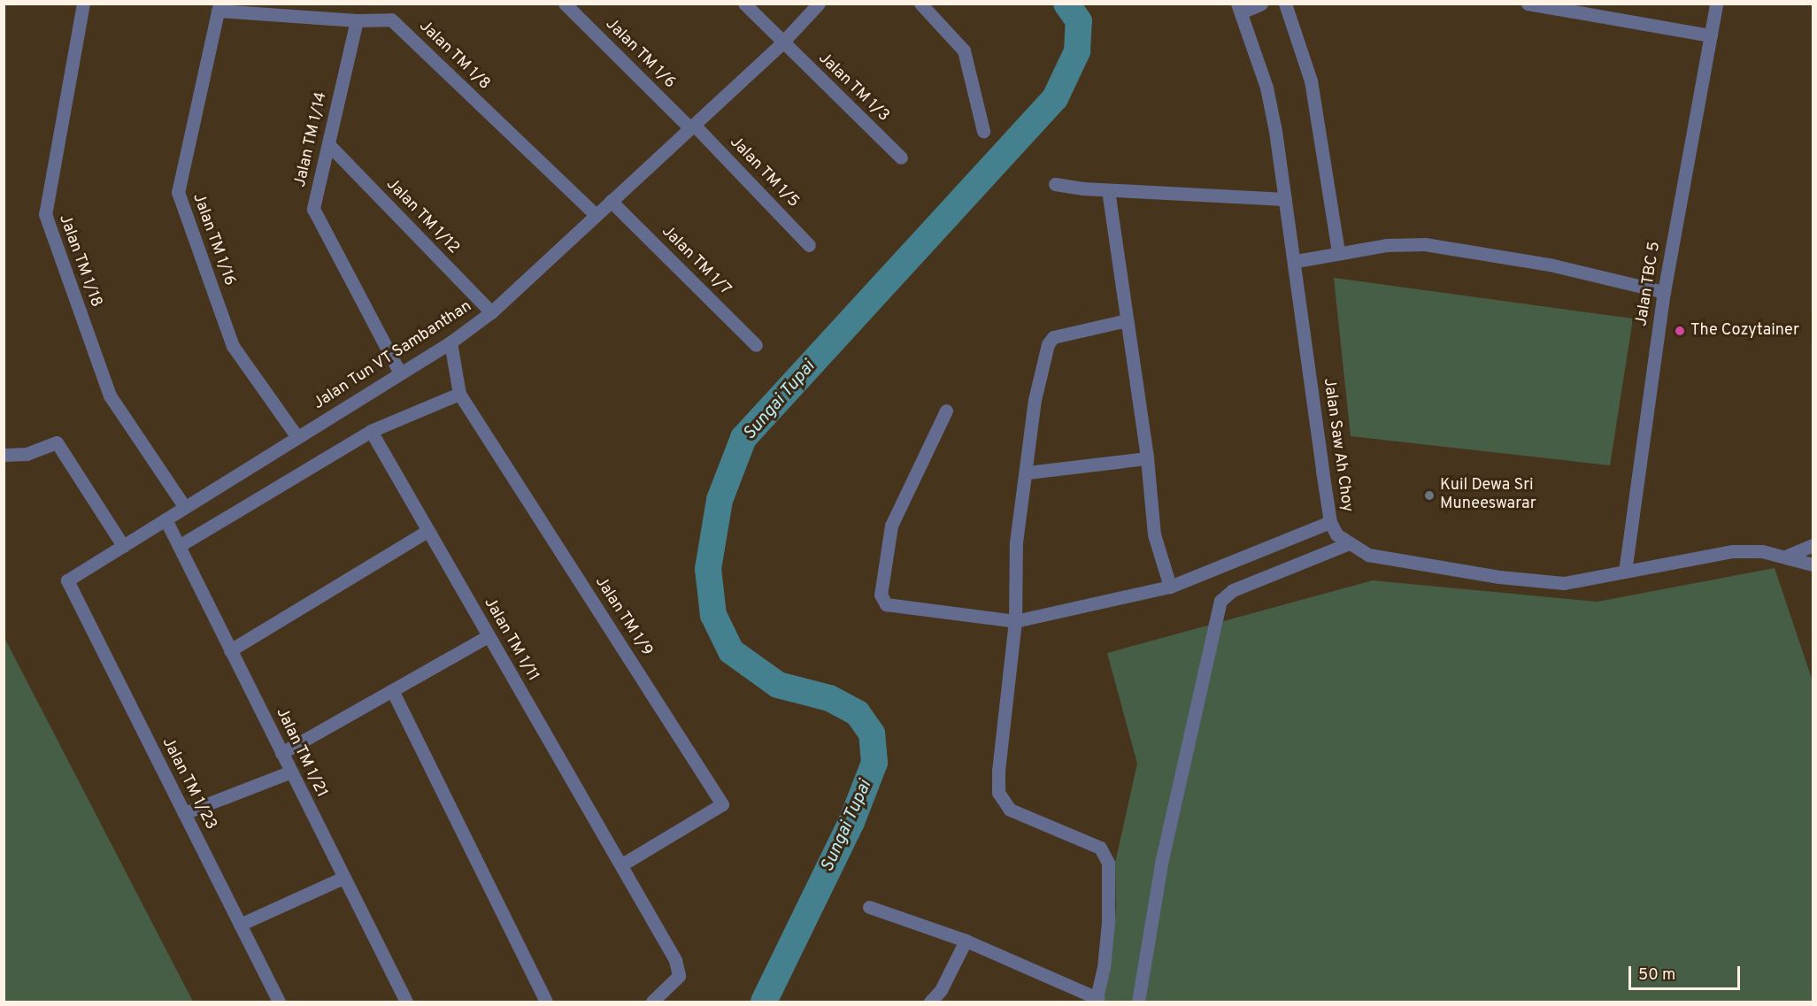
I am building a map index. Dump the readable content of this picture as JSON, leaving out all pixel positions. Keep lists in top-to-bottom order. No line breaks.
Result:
{"streets":{"street":["Jalan TM 1/6","Jalan TM 1/8","Jalan TM 1/3","Jalan TM 1/14","Jalan TM 1/5","Jalan TM 1/12","Jalan TM 1/16","Jalan TM 1/18","Jalan TM 1/7","Jalan TBC 5","Jalan Tun VT Sambanthan","Jalan Saw Ah Choy","Jalan TM 1/9","Jalan TM 1/11","Jalan TM 1/21","Jalan TM 1/23"]},"crossings":[["Jalan TM 1/6","Jalan TM 1/5"],["Jalan TM 1/6","Jalan Tun VT Sambanthan"],["Jalan TM 1/8","Jalan TM 1/14"],["Jalan TM 1/8","Jalan TM 1/16"],["Jalan TM 1/8","Jalan Tun VT Sambanthan"],["Jalan TM 1/3","Jalan Tun VT Sambanthan"],["Jalan TM 1/14","Jalan TM 1/12"],["Jalan TM 1/14","Jalan Tun VT Sambanthan"],["Jalan TM 1/5","Jalan Tun VT Sambanthan"],["Jalan TM 1/12","Jalan Tun VT Sambanthan"],["Jalan TM 1/16","Jalan Tun VT Sambanthan"],["Jalan TM 1/18","Jalan Tun VT Sambanthan"],["Jalan TM 1/7","Jalan Tun VT Sambanthan"],["Jalan TBC 5","Jalan Saw Ah Choy"],["Jalan Tun VT Sambanthan","Jalan TM 1/9"],["Jalan Tun VT Sambanthan","Jalan TM 1/21"],["Jalan Tun VT Sambanthan","Jalan TM 1/23"],["Jalan TM 1/9","Jalan TM 1/11"]],"water":["Sungai Tupai"],"places":["The Cozytainer","Kuil Dewa Sri Muneeswarar"],"scale_bar":"50 m"}
